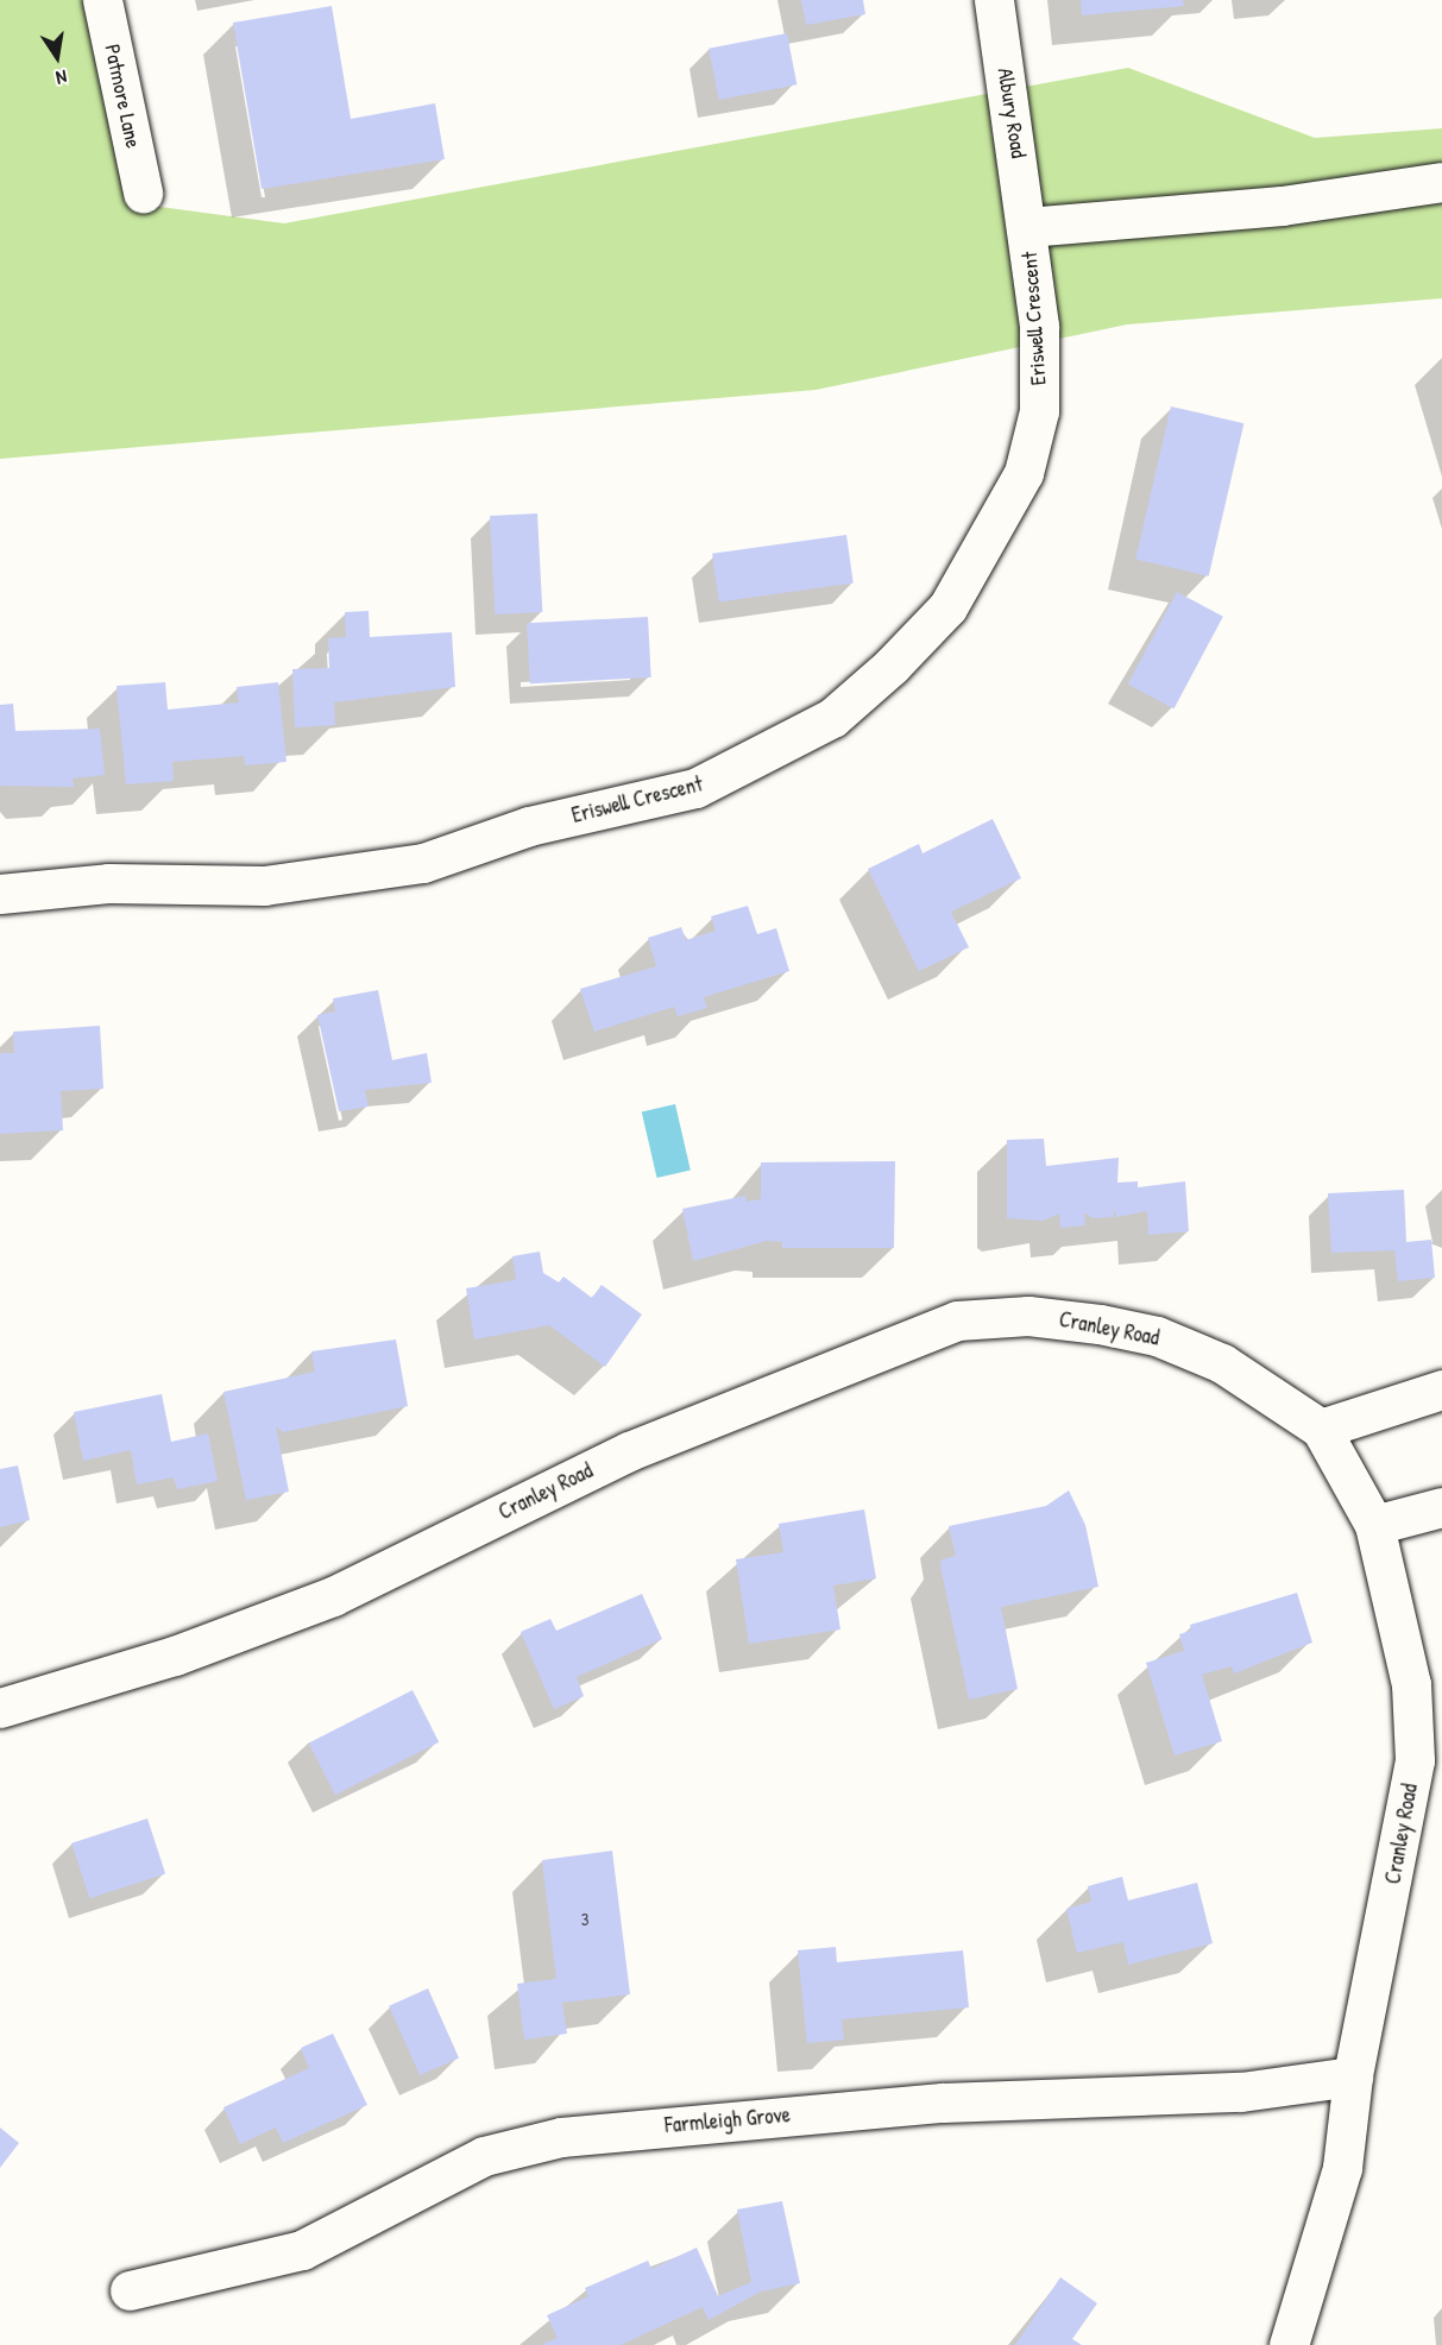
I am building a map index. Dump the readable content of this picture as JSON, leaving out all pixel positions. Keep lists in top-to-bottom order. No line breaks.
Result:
{"streets":{"street":["Patmore Lane","Albury Road","Eriswell Crescent","Cranley Road","Farmleigh Grove"]},"crossings":[["Albury Road","Eriswell Crescent"],["Cranley Road","Farmleigh Grove"]],"house_numbers":["3"],"north":"bottom"}
